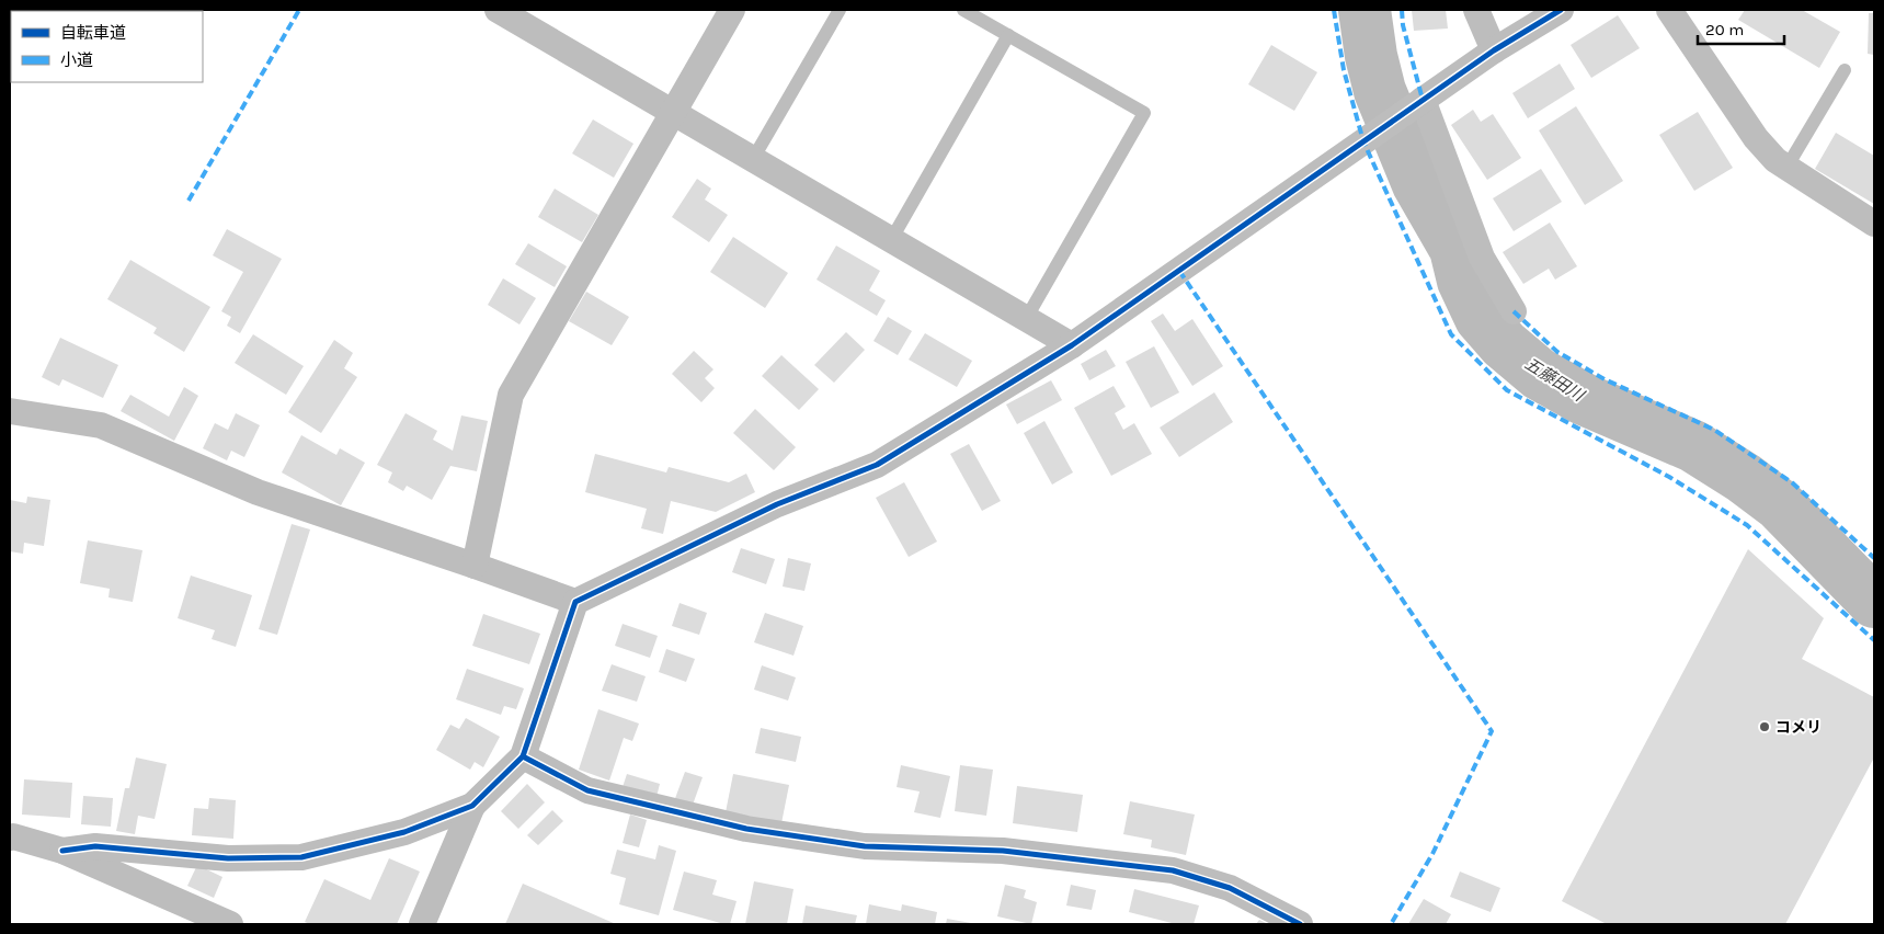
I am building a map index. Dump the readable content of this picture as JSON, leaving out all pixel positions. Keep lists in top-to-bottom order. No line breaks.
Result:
{"water":["五藤田川"],"places":["コメリ"],"legend":["自転車道","小道"],"scale_bar":"20 m"}
